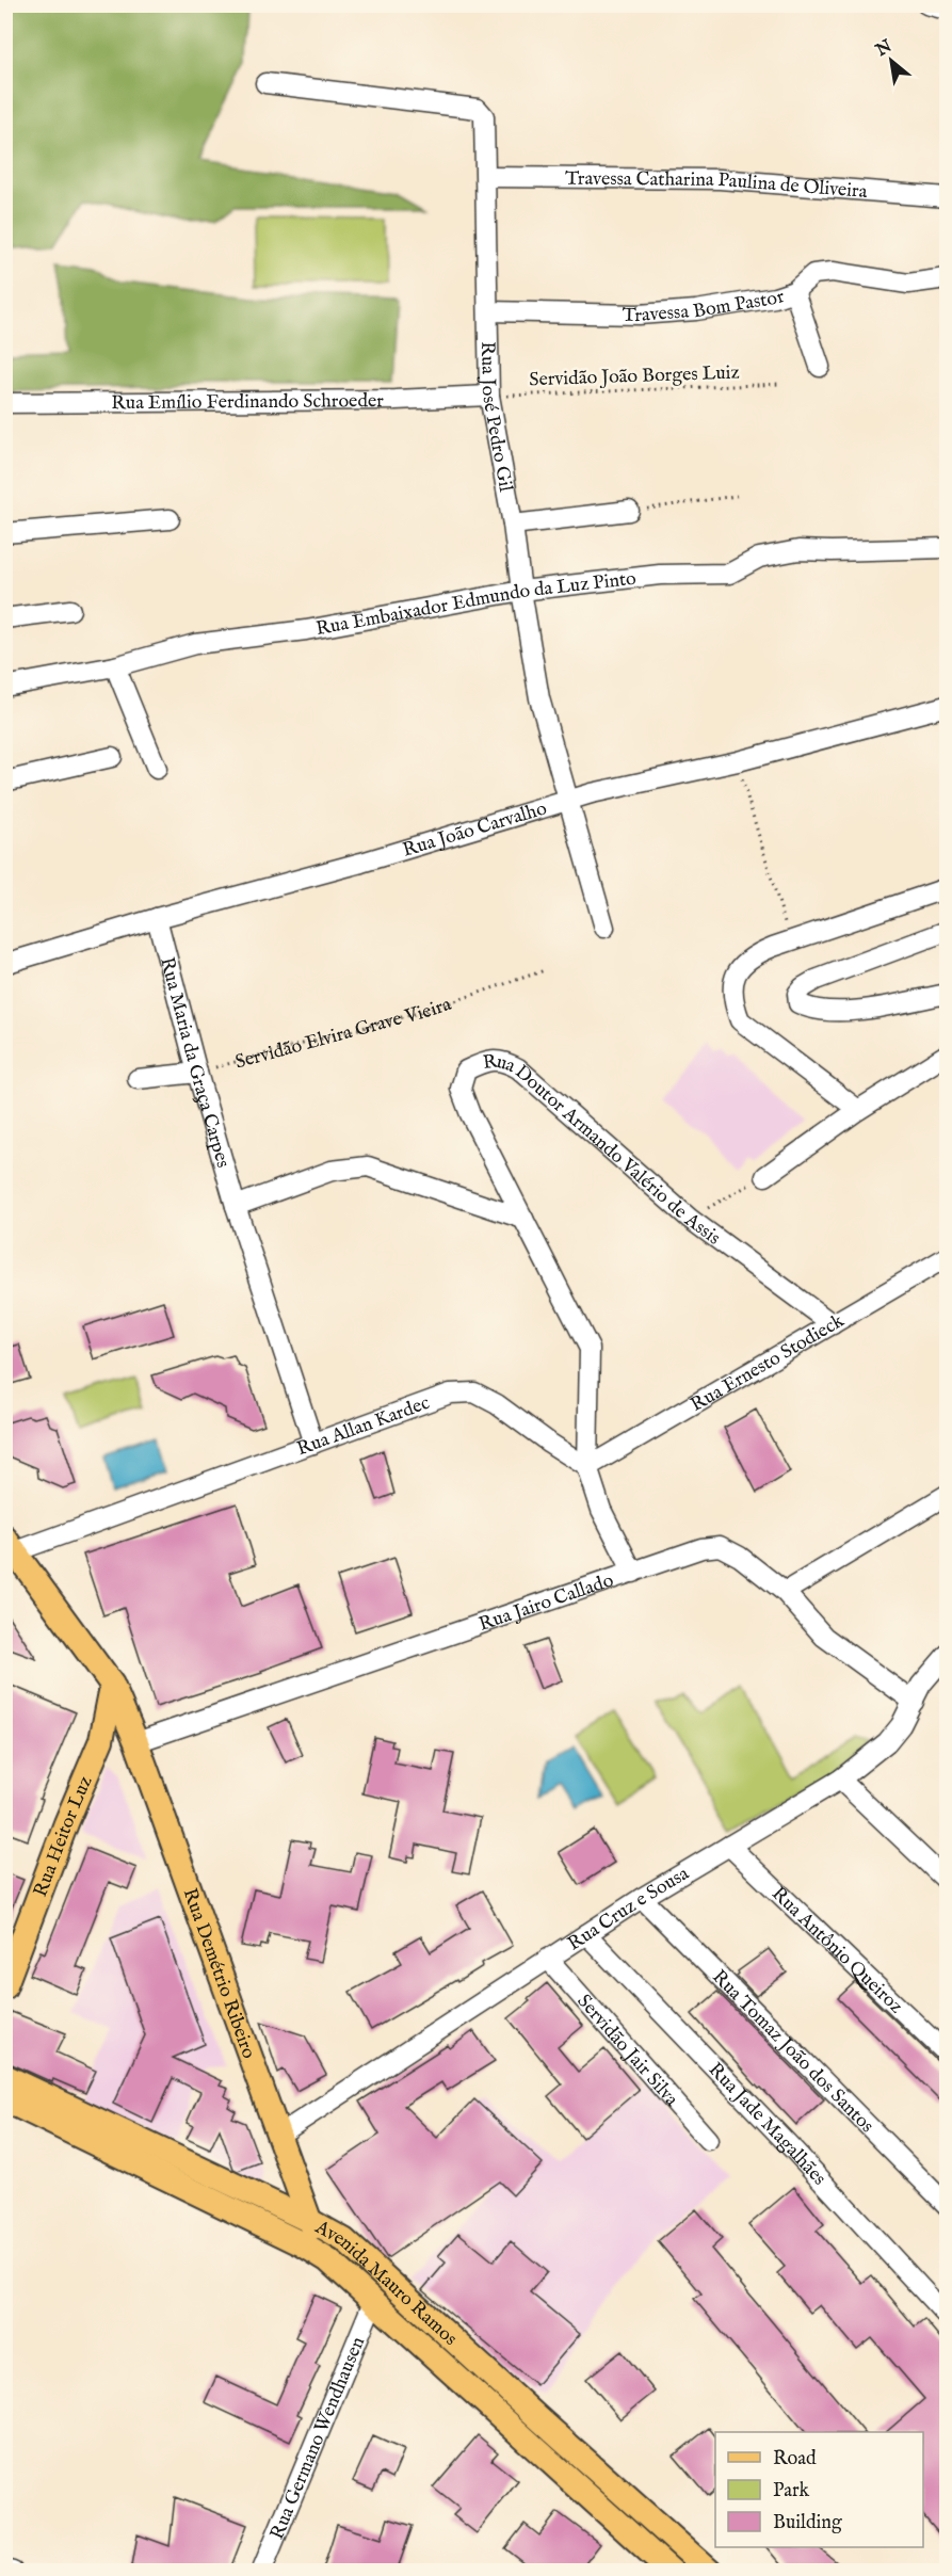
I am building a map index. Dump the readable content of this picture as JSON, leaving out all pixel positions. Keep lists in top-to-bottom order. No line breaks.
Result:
{"streets":{"main road":["Rua Heitor Luz","Rua Demétrio Ribeiro","Avenida Mauro Ramos"],"street":["Travessa Catharina Paulina de Oliveira","Travessa Bom Pastor","Rua Emílio Ferdinando Schroeder","Rua José Pedro Gil","Rua Embaixador Edmundo da Luz Pinto","Rua João Carvalho","Rua Maria da Graça Carpes","Rua Doutor Armando Valério de Assis","Rua Ernesto Stodieck","Rua Allan Kardec","Rua Jairo Callado","Rua Cruz e Sousa","Rua Antônio Queiroz","Servidão Jair Silva","Rua Tomaz João dos Santos","Rua Jade Magalhães","Rua Germano Wendhausen"],"path":["Servidão João Borges Luiz","Servidão Elvira Grave Vieira"]},"crossings":[["Travessa Catharina Paulina de Oliveira","Rua José Pedro Gil"],["Travessa Bom Pastor","Rua José Pedro Gil"],["Servidão João Borges Luiz","Rua Emílio Ferdinando Schroeder"],["Servidão João Borges Luiz","Rua José Pedro Gil"],["Rua Emílio Ferdinando Schroeder","Rua José Pedro Gil"],["Rua José Pedro Gil","Rua Embaixador Edmundo da Luz Pinto"],["Rua José Pedro Gil","Rua João Carvalho"],["Rua João Carvalho","Rua Maria da Graça Carpes"],["Servidão Elvira Grave Vieira","Rua Maria da Graça Carpes"],["Rua Maria da Graça Carpes","Rua Allan Kardec"],["Rua Doutor Armando Valério de Assis","Rua Ernesto Stodieck"],["Rua Doutor Armando Valério de Assis","Rua Allan Kardec"],["Rua Ernesto Stodieck","Rua Allan Kardec"],["Rua Allan Kardec","Rua Demétrio Ribeiro"],["Rua Jairo Callado","Rua Cruz e Sousa"],["Rua Jairo Callado","Rua Demétrio Ribeiro"],["Rua Heitor Luz","Rua Demétrio Ribeiro"],["Rua Cruz e Sousa","Rua Antônio Queiroz"],["Rua Cruz e Sousa","Rua Demétrio Ribeiro"],["Rua Cruz e Sousa","Servidão Jair Silva"],["Rua Cruz e Sousa","Rua Tomaz João dos Santos"],["Rua Cruz e Sousa","Rua Jade Magalhães"],["Rua Demétrio Ribeiro","Avenida Mauro Ramos"],["Avenida Mauro Ramos","Rua Germano Wendhausen"]],"legend":["Road","Park","Building"],"north":"top left"}
